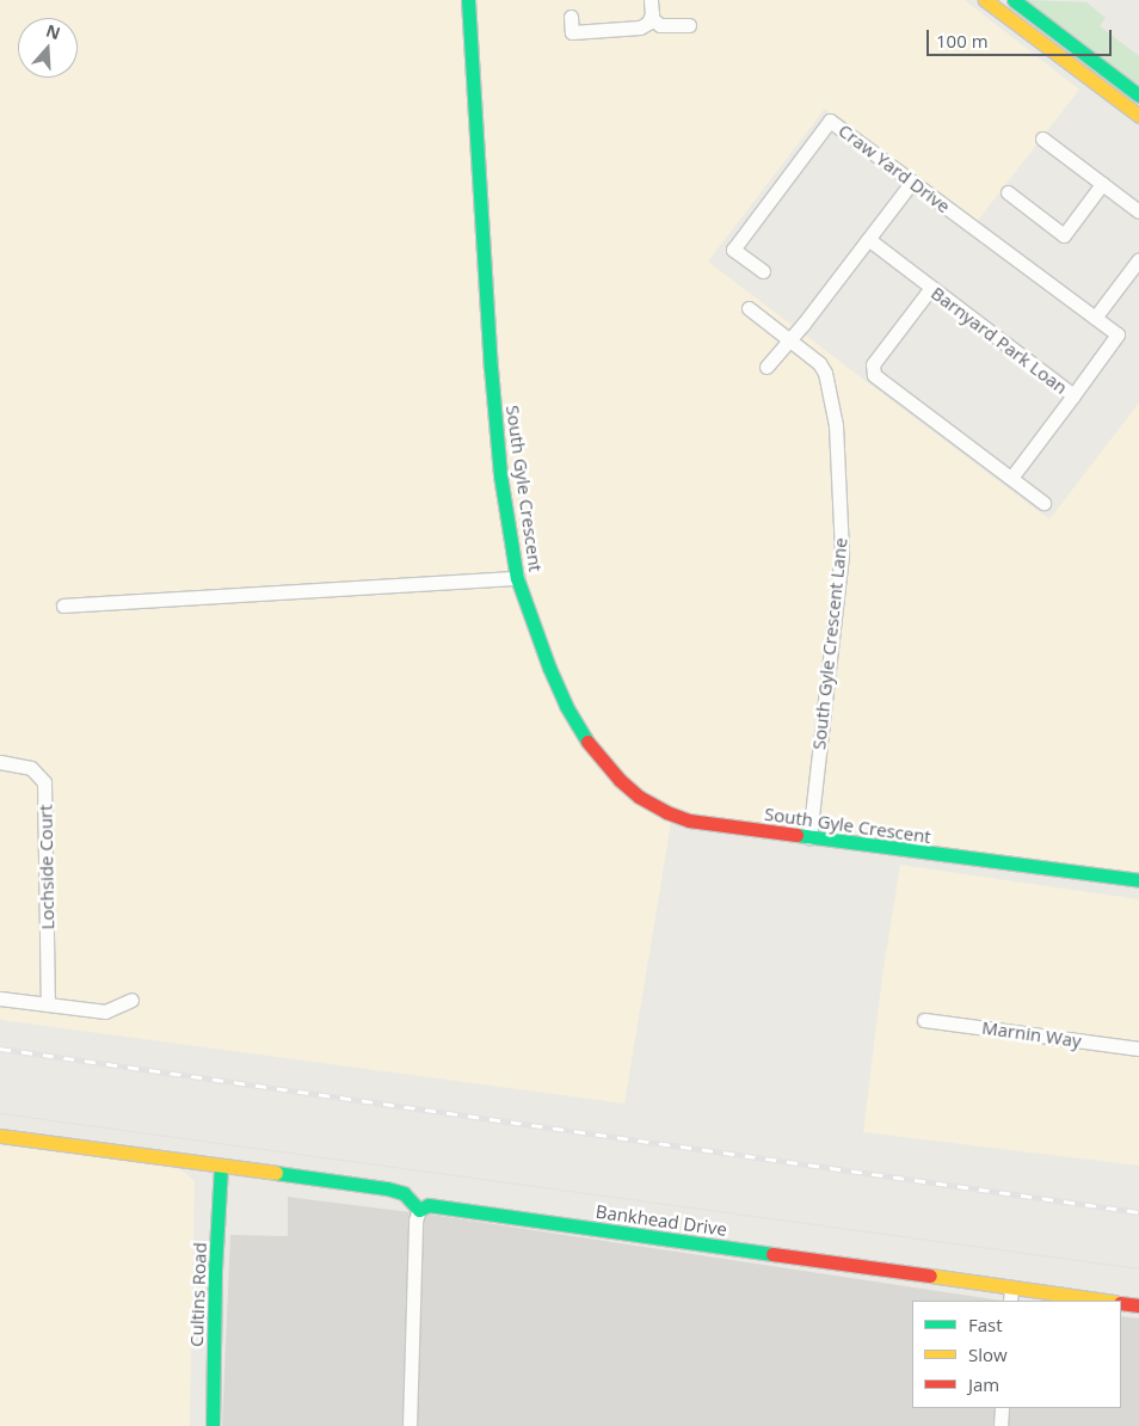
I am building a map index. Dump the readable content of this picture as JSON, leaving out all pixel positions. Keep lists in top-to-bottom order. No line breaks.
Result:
{"streets":{"street":["Craw Yard Drive","Barnyard Park Loan","South Gyle Crescent","South Gyle Crescent Lane","Lochside Court","Marnin Way","Bankhead Drive","Cultins Road"]},"crossings":[["Craw Yard Drive","Barnyard Park Loan"],["South Gyle Crescent","South Gyle Crescent Lane"]],"legend":["Fast","Slow","Jam"],"scale_bar":"100 m","north":"top"}
